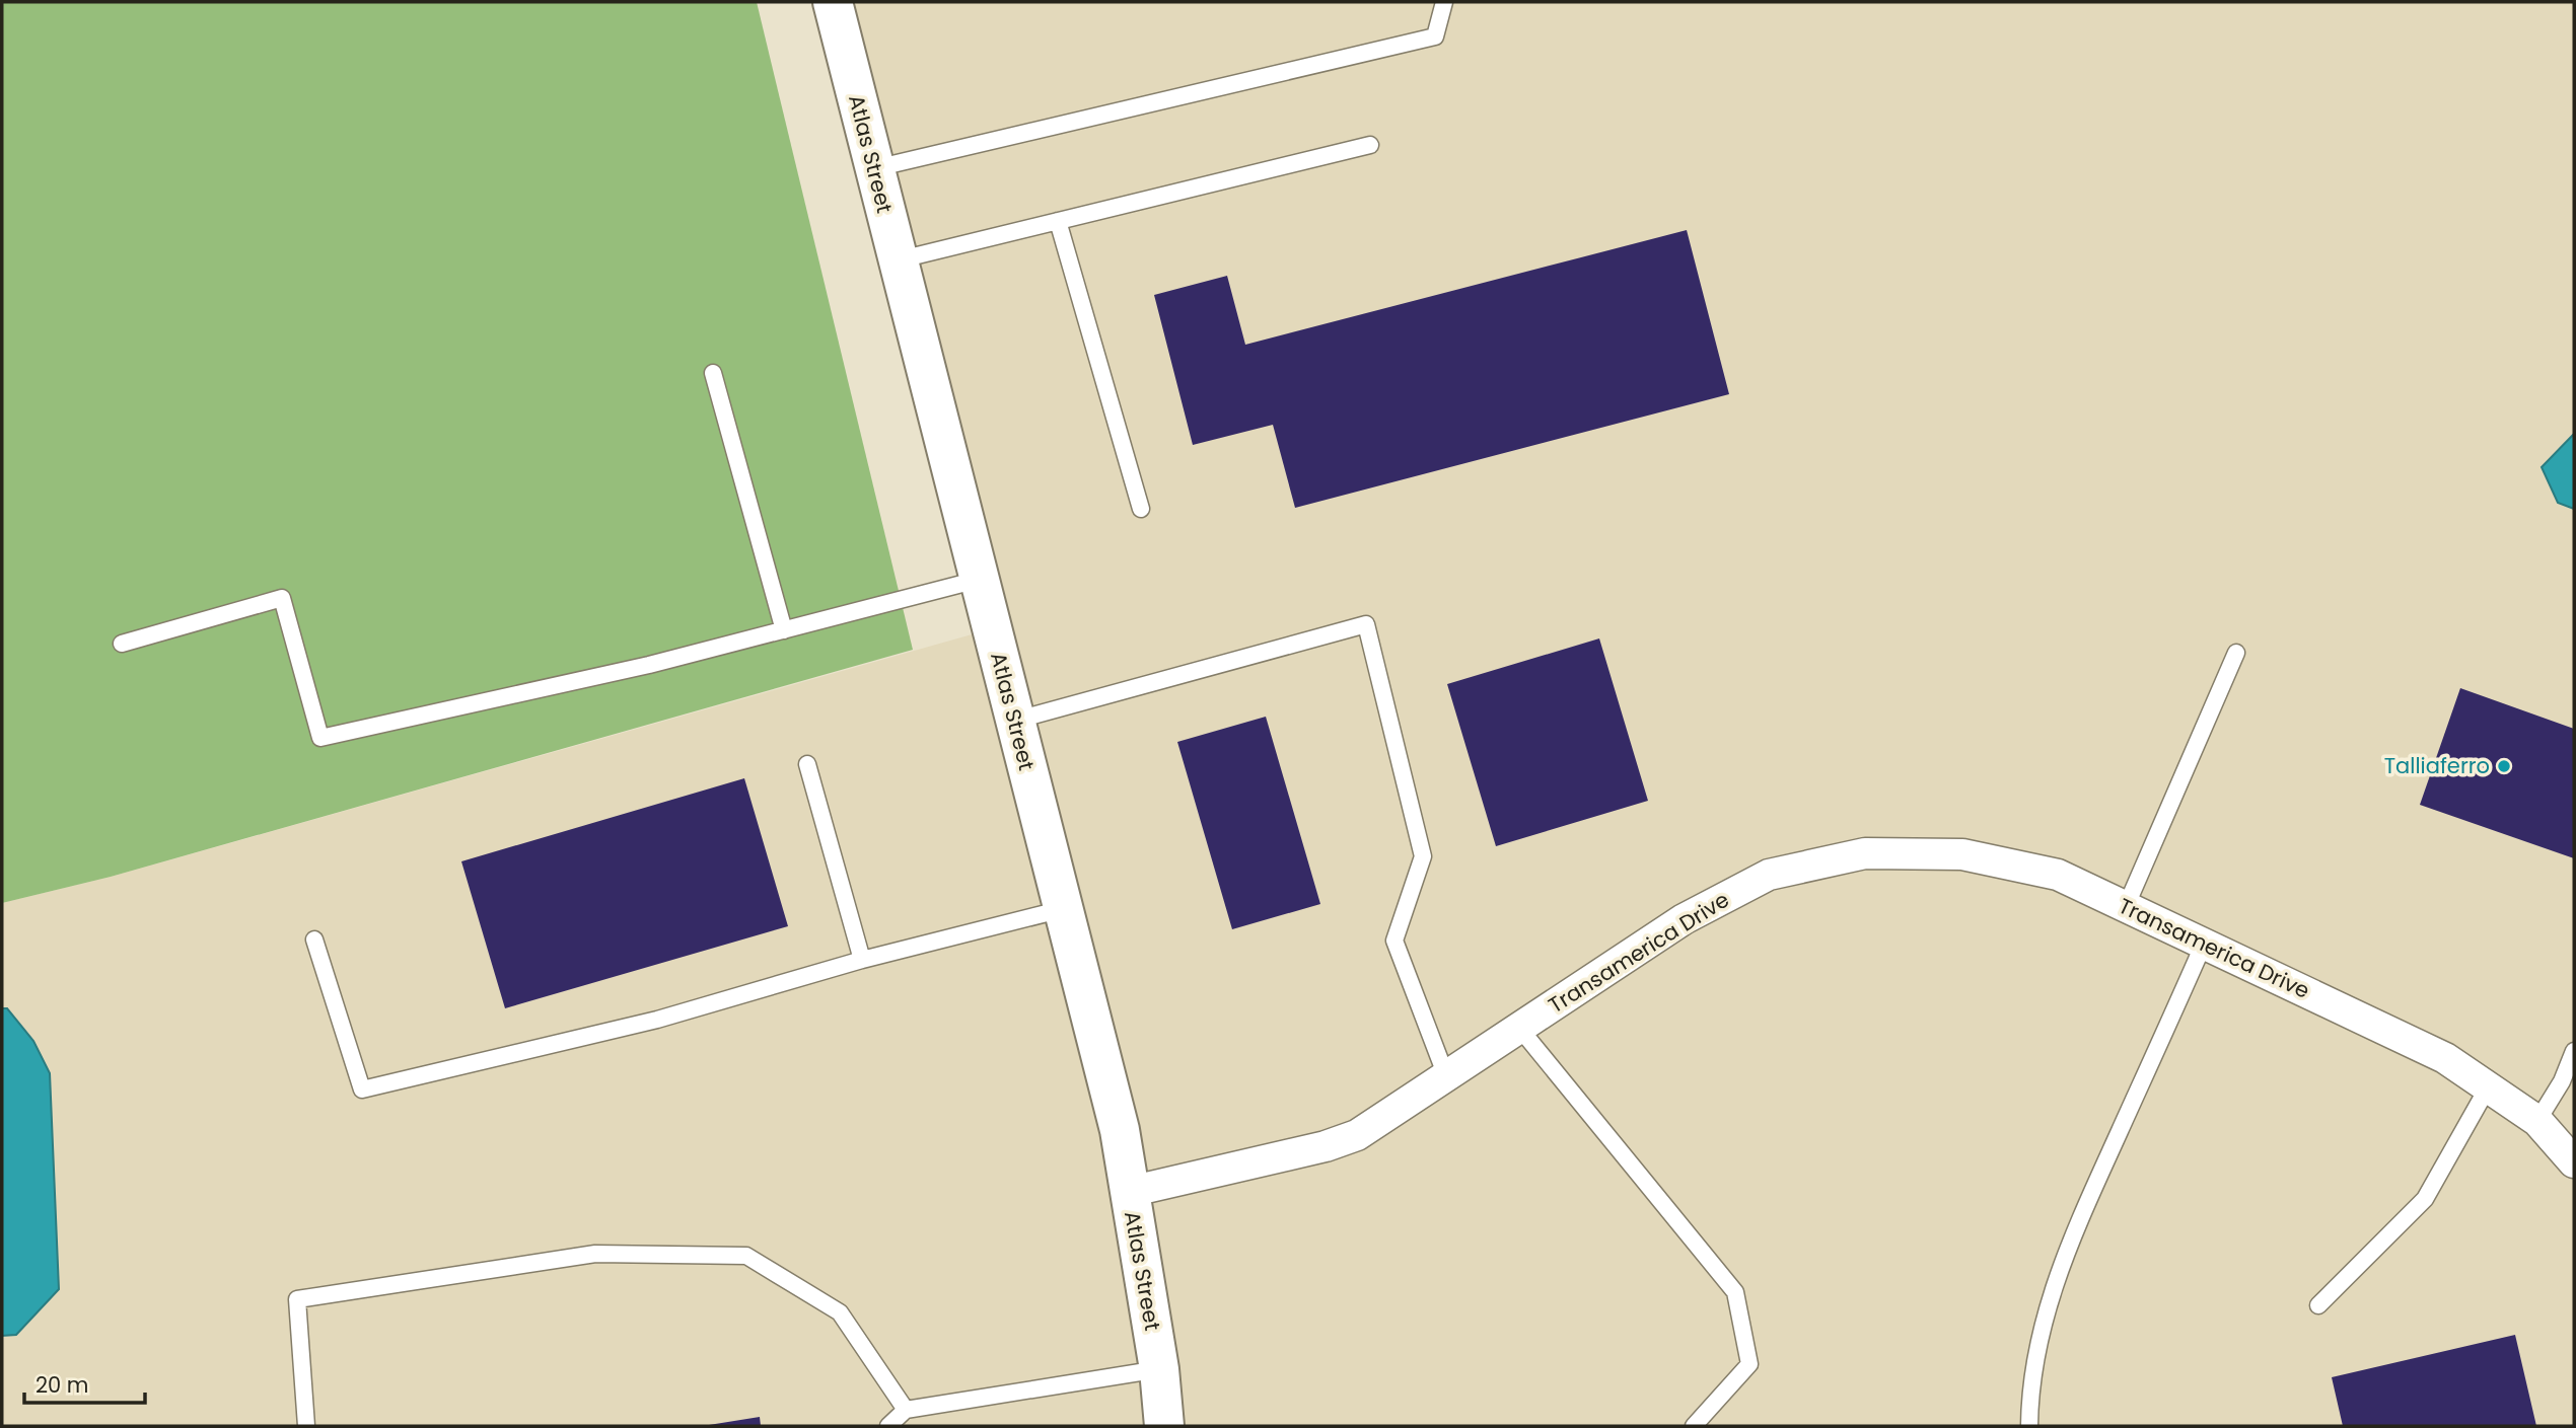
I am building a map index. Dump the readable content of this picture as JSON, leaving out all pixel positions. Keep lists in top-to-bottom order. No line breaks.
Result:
{"streets":{"street":["Atlas Street","Transamerica Drive"]},"crossings":[["Atlas Street","Transamerica Drive"]],"places":["Talliaferro"],"scale_bar":"20 m"}
